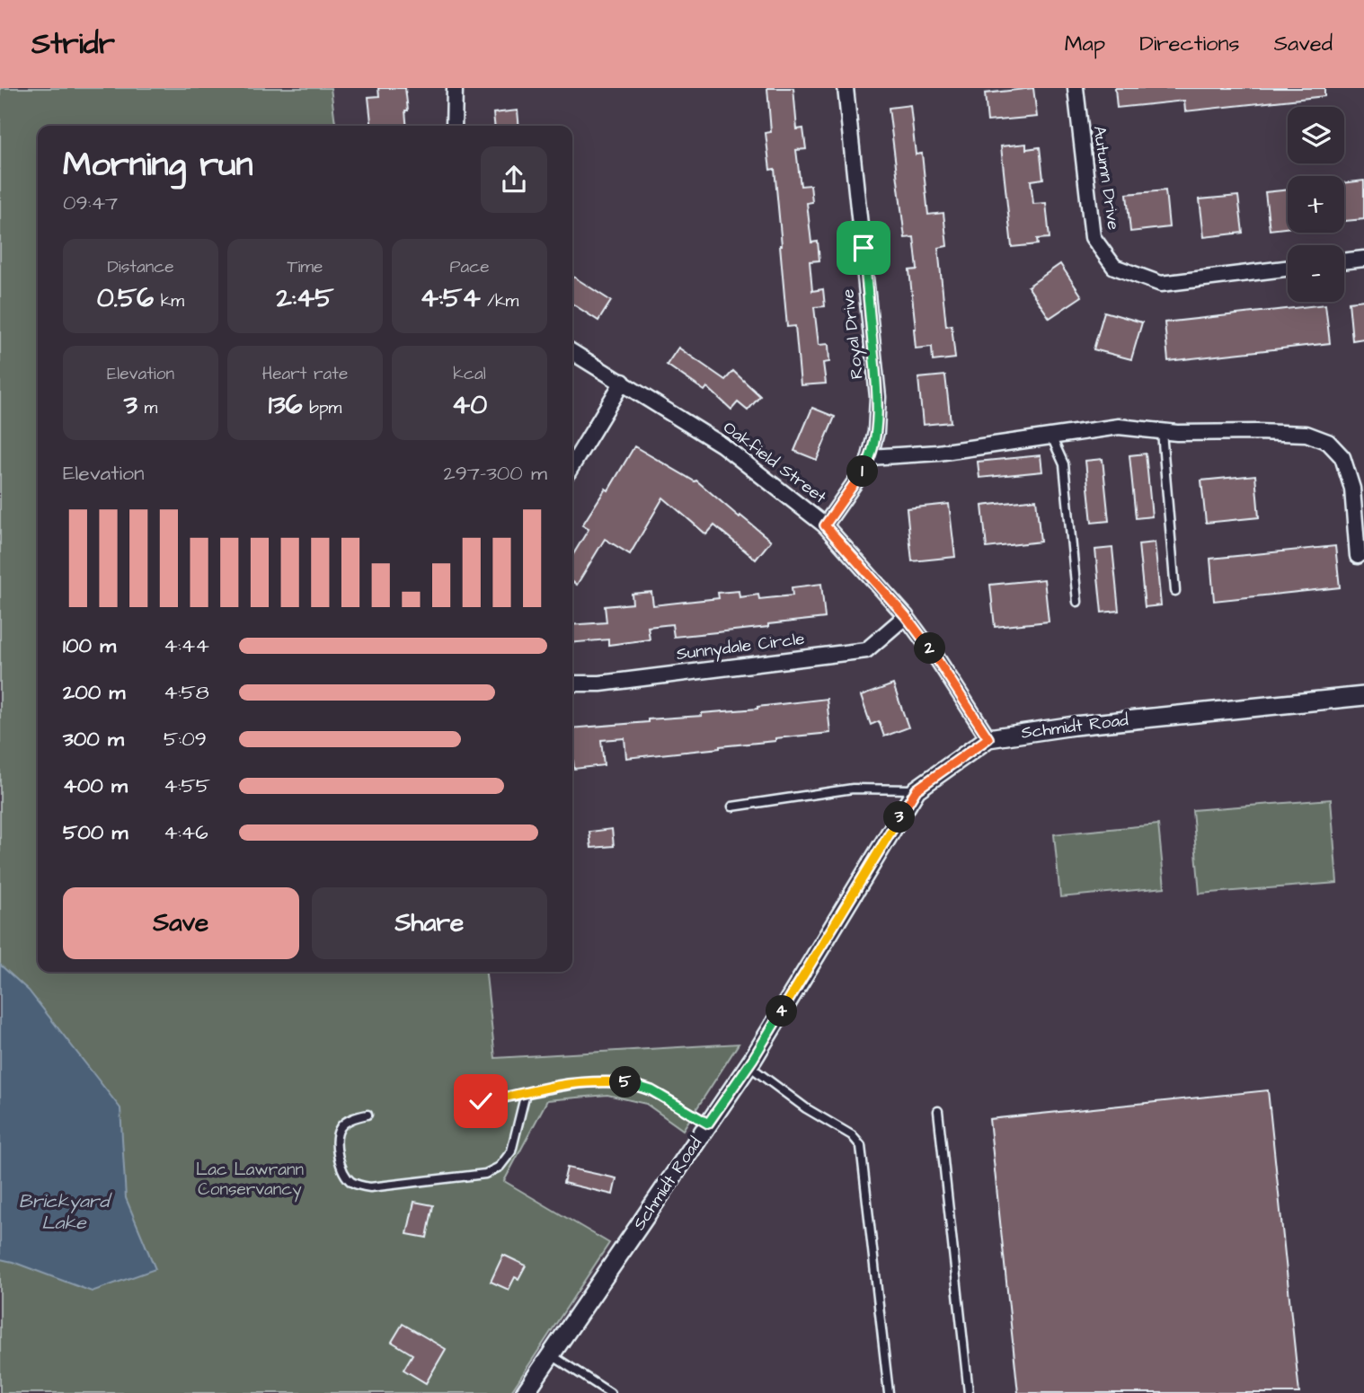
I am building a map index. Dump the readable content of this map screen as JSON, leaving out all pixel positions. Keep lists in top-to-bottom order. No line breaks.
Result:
{"streets":{"street":["Autumn Drive","Royal Drive","Oakfield Street","Sunnydale Circle","Schmidt Road"]},"crossings":[["Royal Drive","Oakfield Street"],["Oakfield Street","Sunnydale Circle"],["Oakfield Street","Schmidt Road"]],"water":["Brickyard Lake"],"parks":["Lac Lawrann Conservancy"],"page":{"header":"Stridr","nav":["Map","Directions","Saved"],"map_buttons":["+","−"],"heading":["Morning run","09:47"],"stats":[["Distance","0.56 km"],["Time","2:45"],["Pace","4:54 /km"],["Elevation","3 m"],["Heart rate","136 bpm"],["kcal","40"]],"chart":["Elevation","297–300 m"],"pins":["1","2","3","4","5"],"list":[{"name":"100 m","note":"4:44"},{"name":"200 m","note":"4:58"},{"name":"300 m","note":"5:09"},{"name":"400 m","note":"4:55"},{"name":"500 m","note":"4:46"}],"buttons":["Save","Share"]}}
